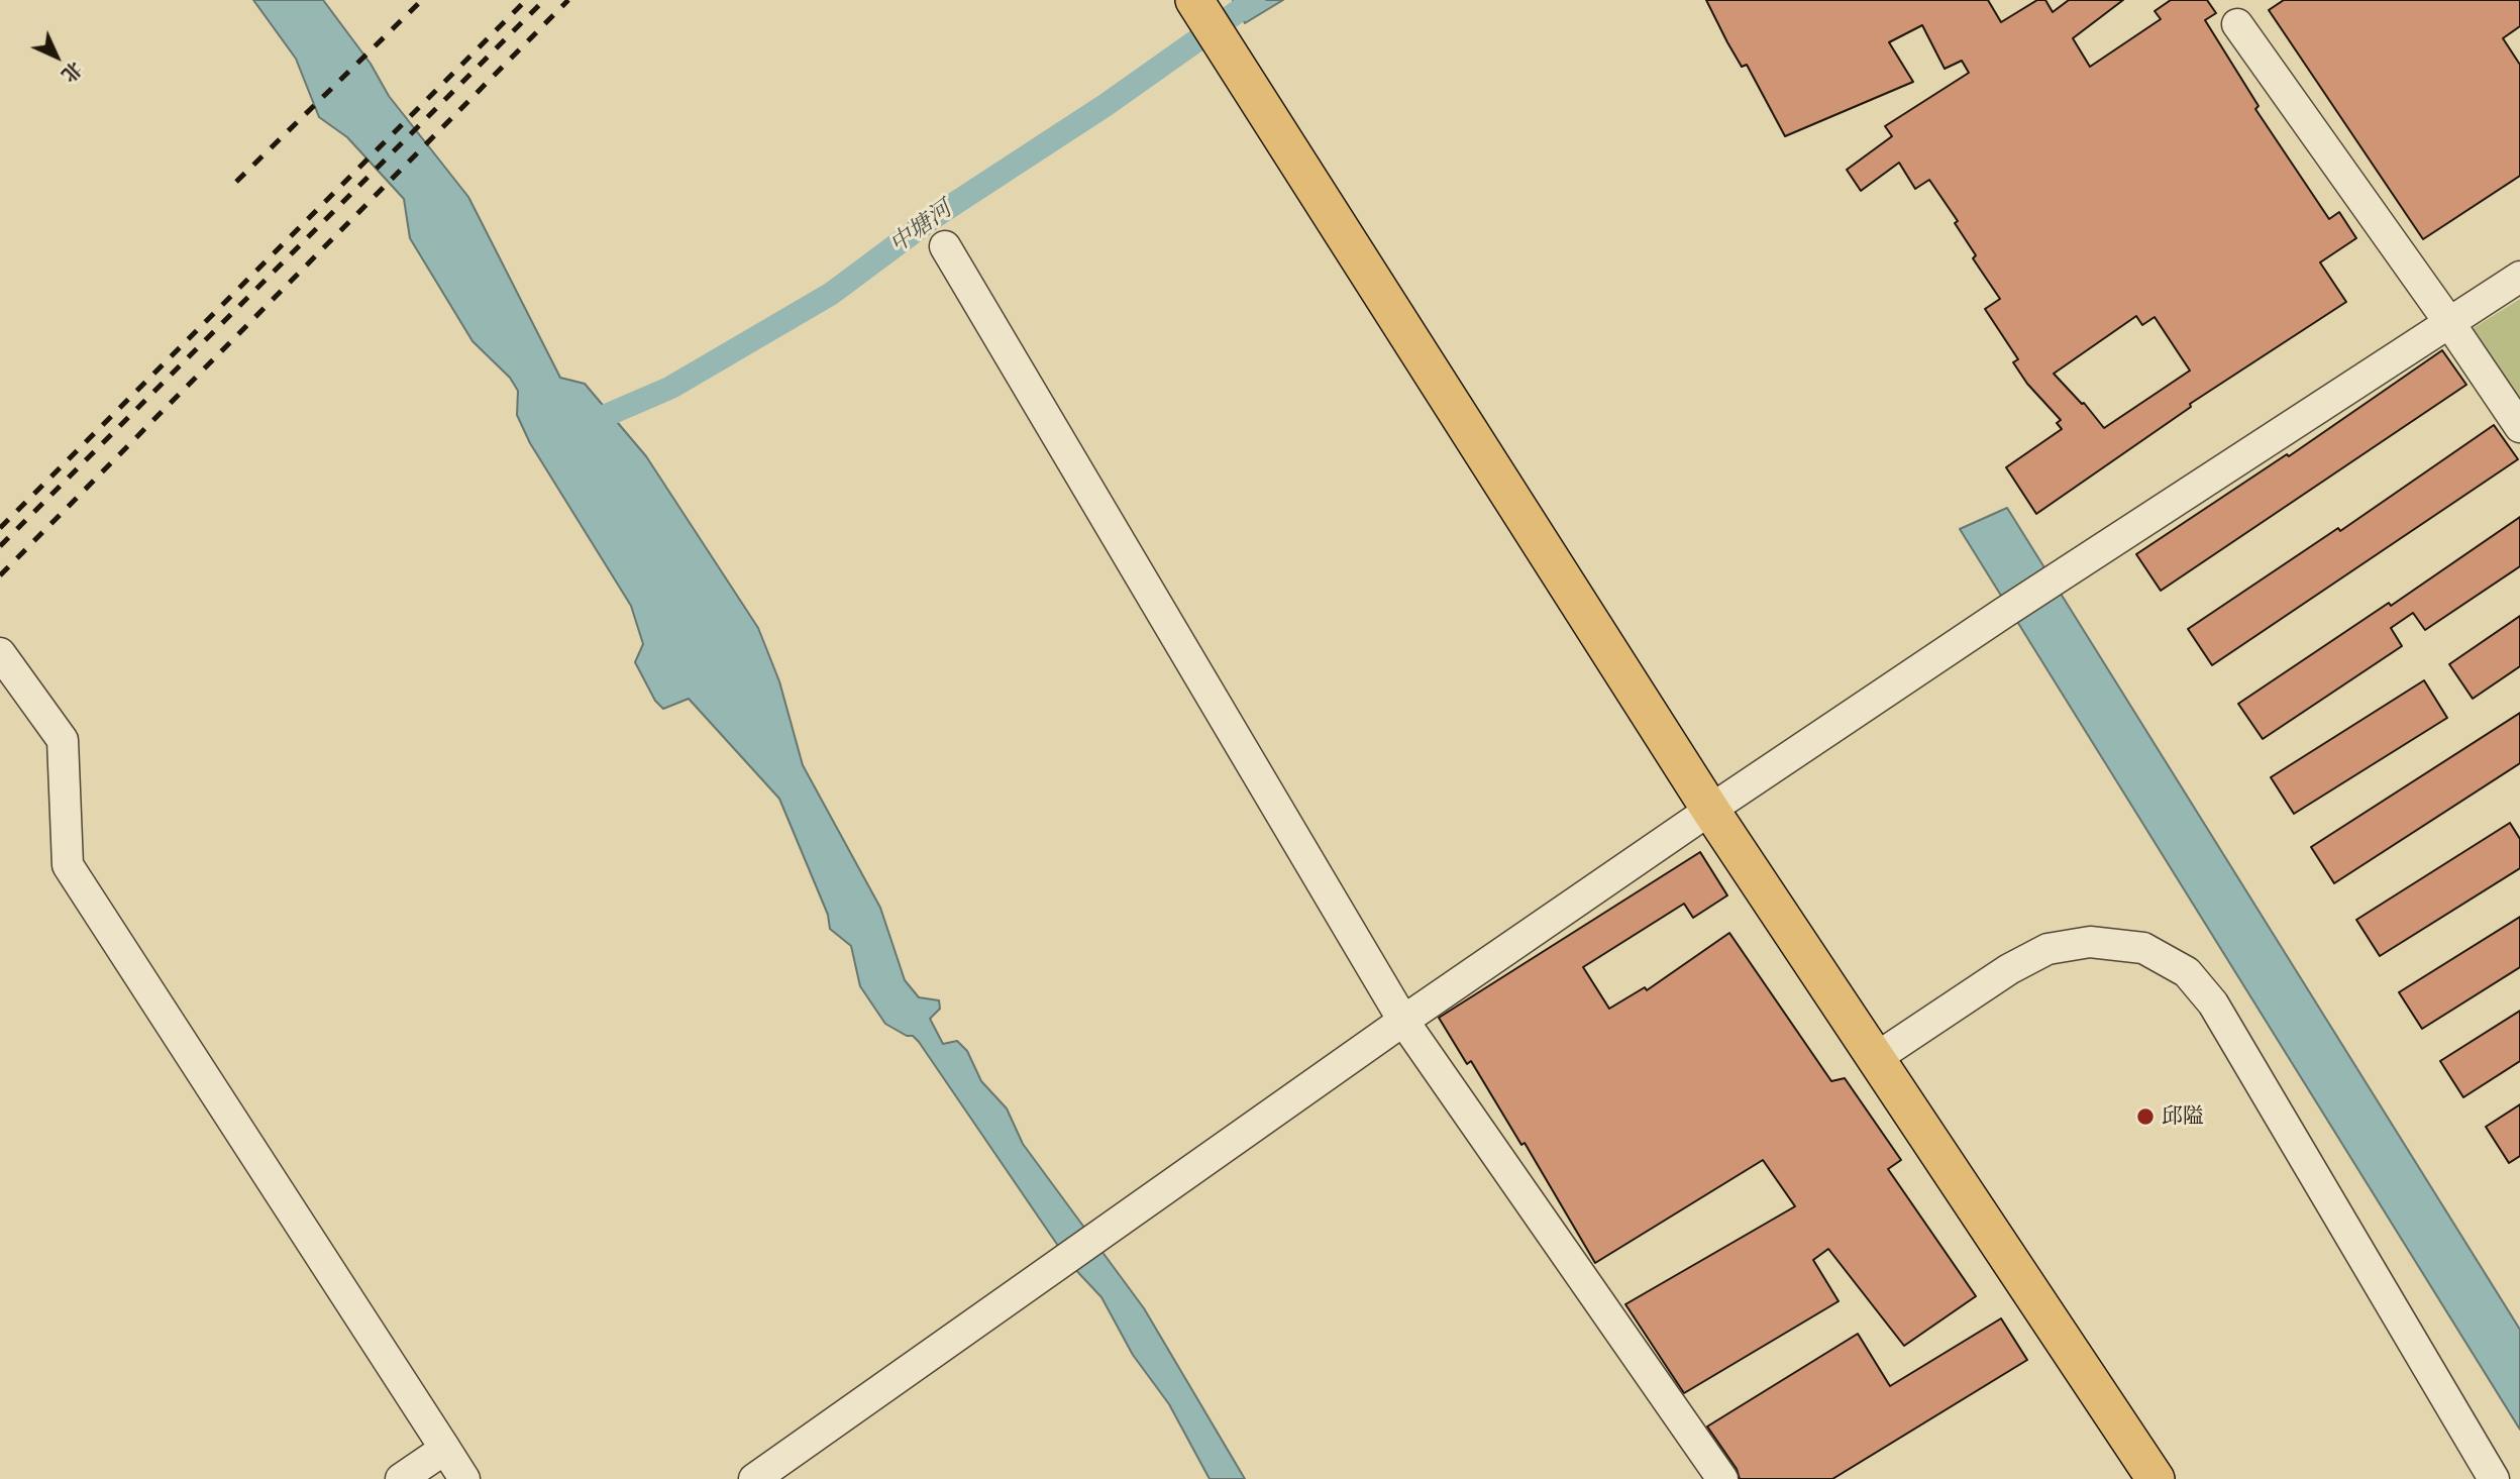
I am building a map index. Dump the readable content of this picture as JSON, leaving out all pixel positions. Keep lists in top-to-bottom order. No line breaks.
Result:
{"water":["中塘河"],"places":["邱隘"],"north":"bottom right"}
